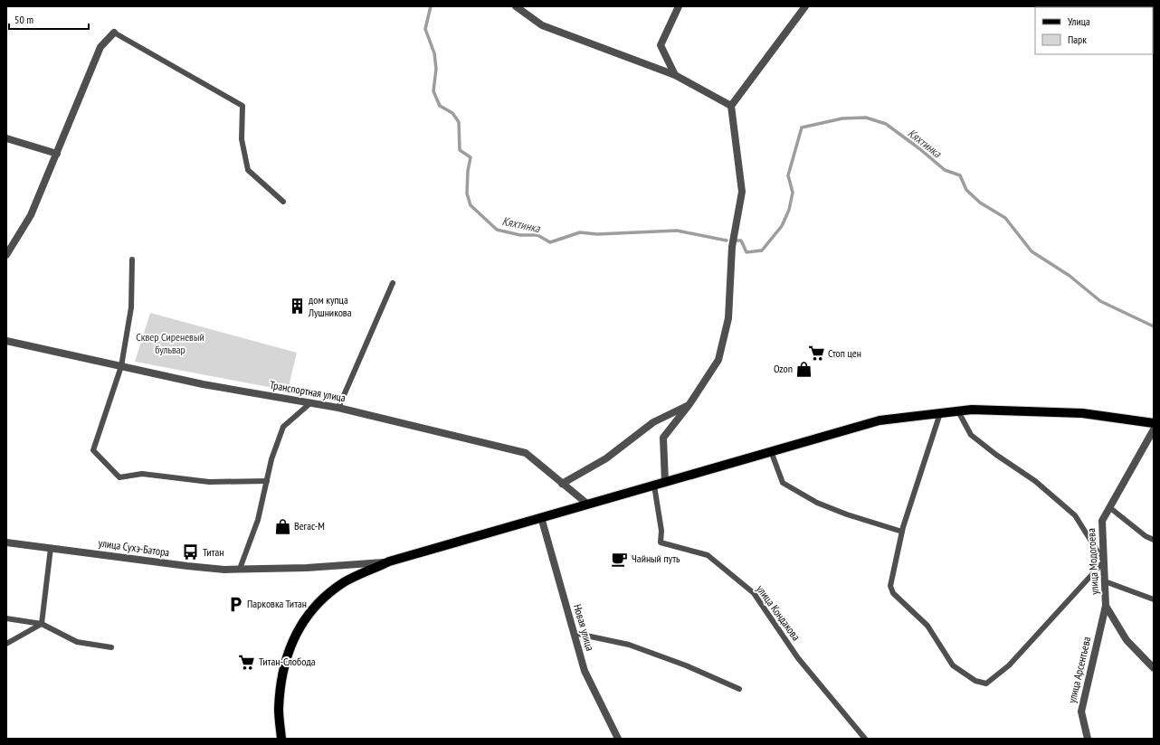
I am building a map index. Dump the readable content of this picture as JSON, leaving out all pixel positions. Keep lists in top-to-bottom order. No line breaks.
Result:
{"streets":{"street":["Транспортная улица","улица Сухэ-Батора","улица Модогоева","Новая улица","улица Арсентьева"],"lane":["улица Кондакова"]},"crossings":[["улица Модогоева","улица Арсентьева"]],"water":["Кяхтинка"],"parks":["Сквер Сиреневый бульвар"],"places":{"building":["дом купца Лушникова"],"supermarket":["Стоп цен","Титан-Слобода"],"shop":["Ozon","Вегас-М"],"bus stop":["Титан"],"cafe":["Чайный путь"],"parking":["Парковка Титан"]},"legend":["Улица","Парк"],"scale_bar":"50 m"}
